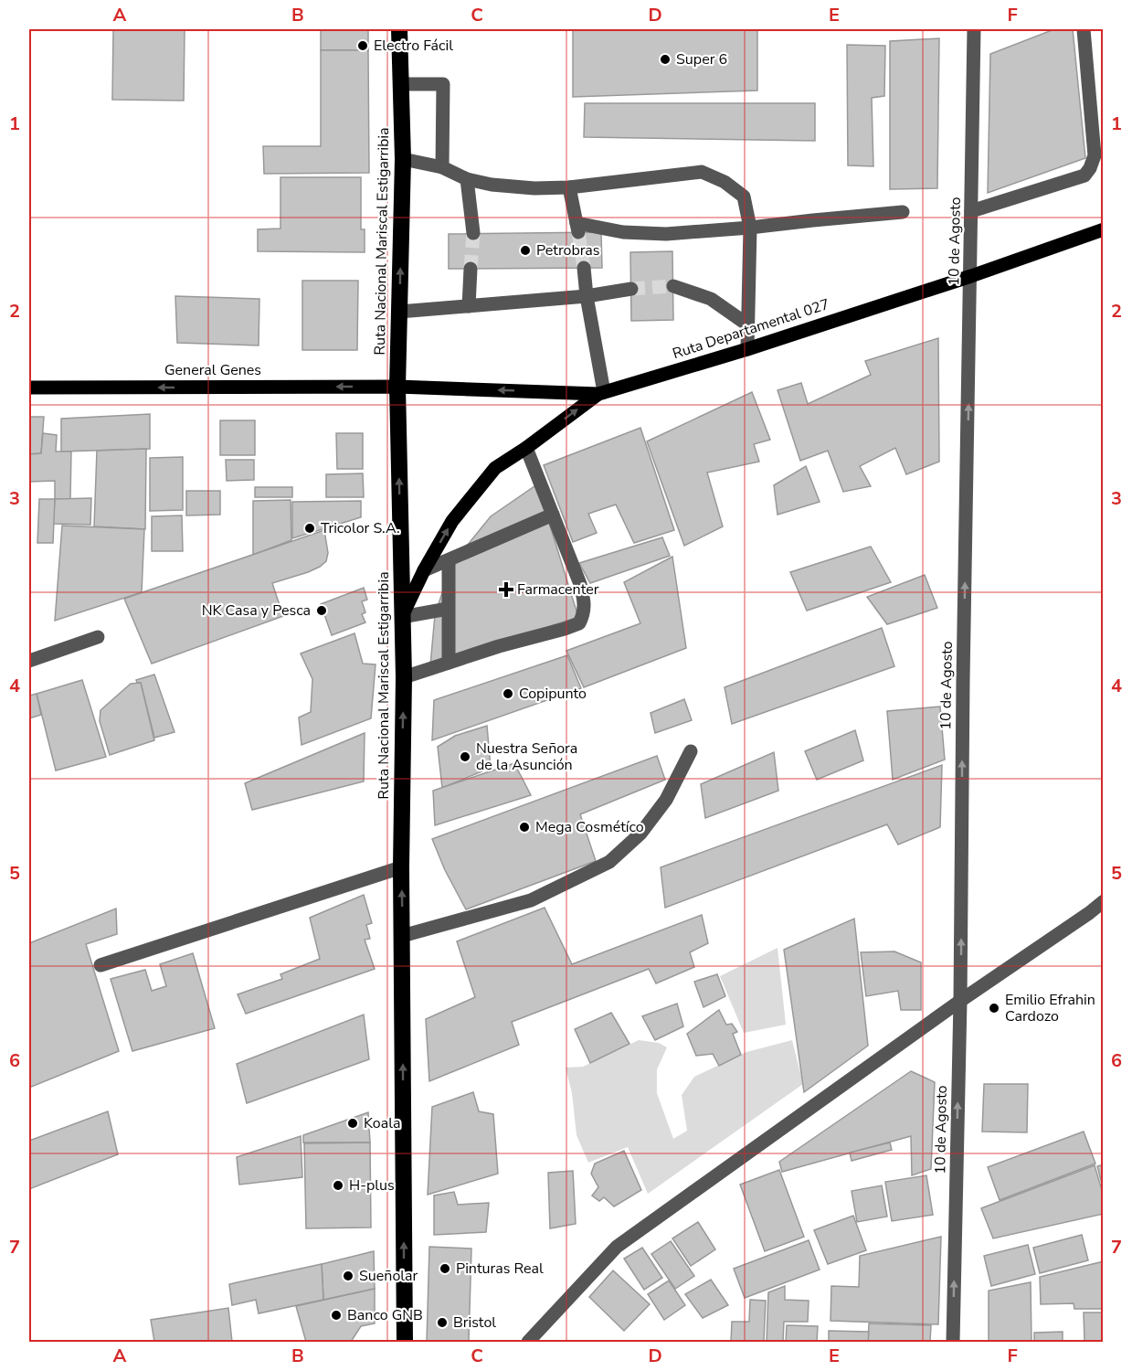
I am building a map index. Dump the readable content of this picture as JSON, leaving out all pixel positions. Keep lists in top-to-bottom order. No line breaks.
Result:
{"streets":{"highway":["Ruta Nacional Mariscal Estigarribia"],"main road":["Ruta Departamental 027","General Genes"],"street":["10 de Agosto"]},"crossings":[["Ruta Nacional Mariscal Estigarribia","Ruta Departamental 027"],["Ruta Nacional Mariscal Estigarribia","General Genes"],["10 de Agosto","Ruta Departamental 027"],["Ruta Departamental 027","General Genes"]],"one_way":["Ruta Nacional Mariscal Estigarribia","10 de Agosto","General Genes"],"places":{"other":["Electro Fácil","Super 6","Petrobras","Tricolor S.A.","NK Casa y Pesca","Copipunto","Nuestra Señora de la Asunción","Mega Cosmétíco","Emilio Efrahin Cardozo","Koala","H-plus","Pinturas Real","Sueñolar","Banco GNB","Bristol"],"health":["Farmacenter"]},"grid":{"columns":["A","B","C","D","E","F"],"rows":["1","2","3","4","5","6","7"]}}
